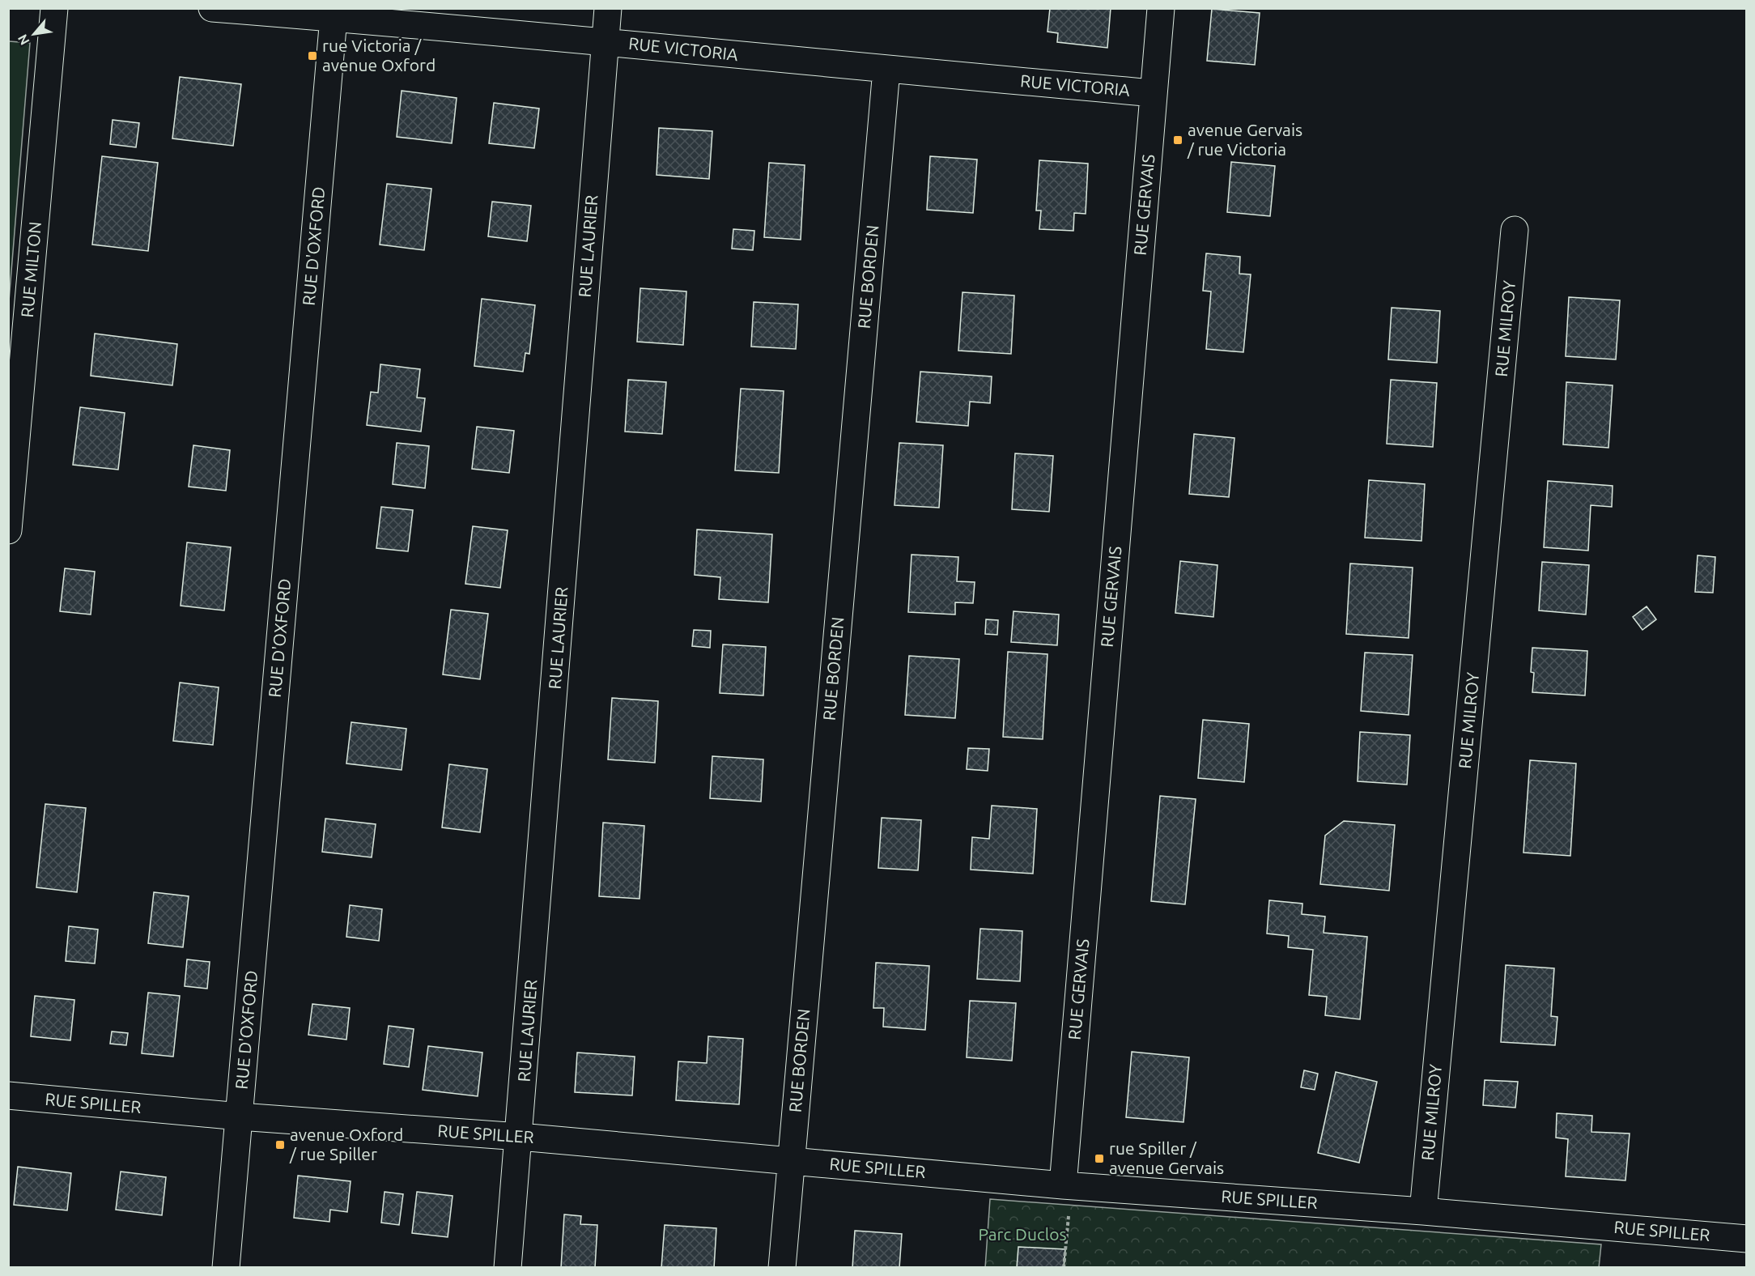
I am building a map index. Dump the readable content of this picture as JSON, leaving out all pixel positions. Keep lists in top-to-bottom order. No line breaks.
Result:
{"streets":{"street":["RUE VICTORIA","RUE GERVAIS","RUE D'OXFORD","RUE LAURIER","RUE MILTON","RUE BORDEN","RUE MILROY","RUE SPILLER"]},"crossings":[["RUE VICTORIA","RUE GERVAIS"],["RUE VICTORIA","RUE D'OXFORD"],["RUE VICTORIA","RUE LAURIER"],["RUE VICTORIA","RUE BORDEN"],["RUE GERVAIS","RUE SPILLER"],["RUE D'OXFORD","RUE SPILLER"],["RUE LAURIER","RUE SPILLER"],["RUE BORDEN","RUE SPILLER"],["RUE MILROY","RUE SPILLER"]],"parks":["Parc Duclos"],"places":{"transit":["rue Victoria / avenue Oxford","avenue Gervais / rue Victoria","avenue Oxford / rue Spiller","rue Spiller / avenue Gervais"]},"north":"bottom left"}
